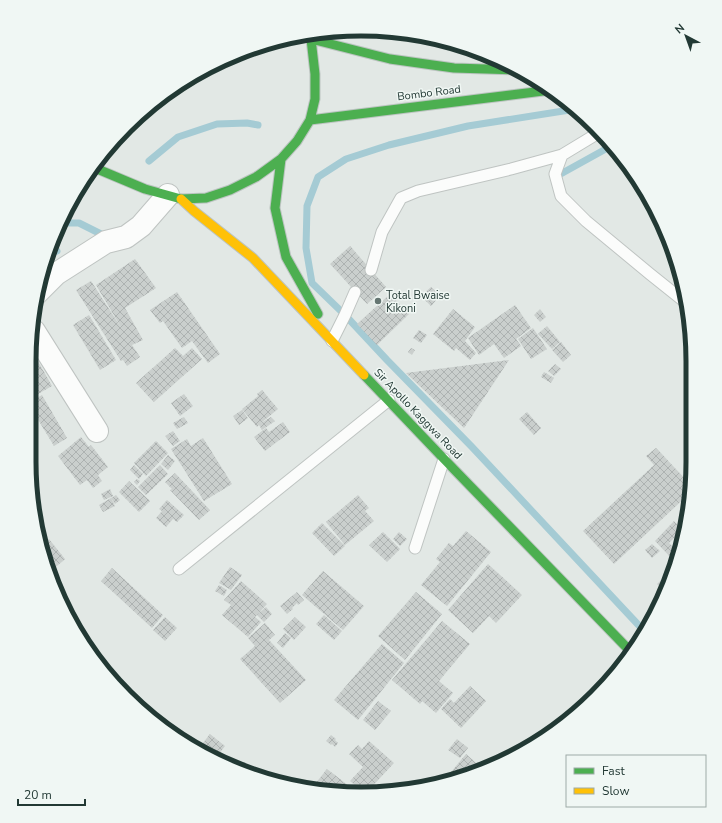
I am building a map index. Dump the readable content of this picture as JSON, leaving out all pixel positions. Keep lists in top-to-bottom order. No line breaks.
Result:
{"streets":{"main road":["Bombo Road","Sir Apollo Kaggwa Road"]},"places":["Total Bwaise Kikoni"],"legend":["Fast","Slow"],"scale_bar":"20 m","north":"top left"}
